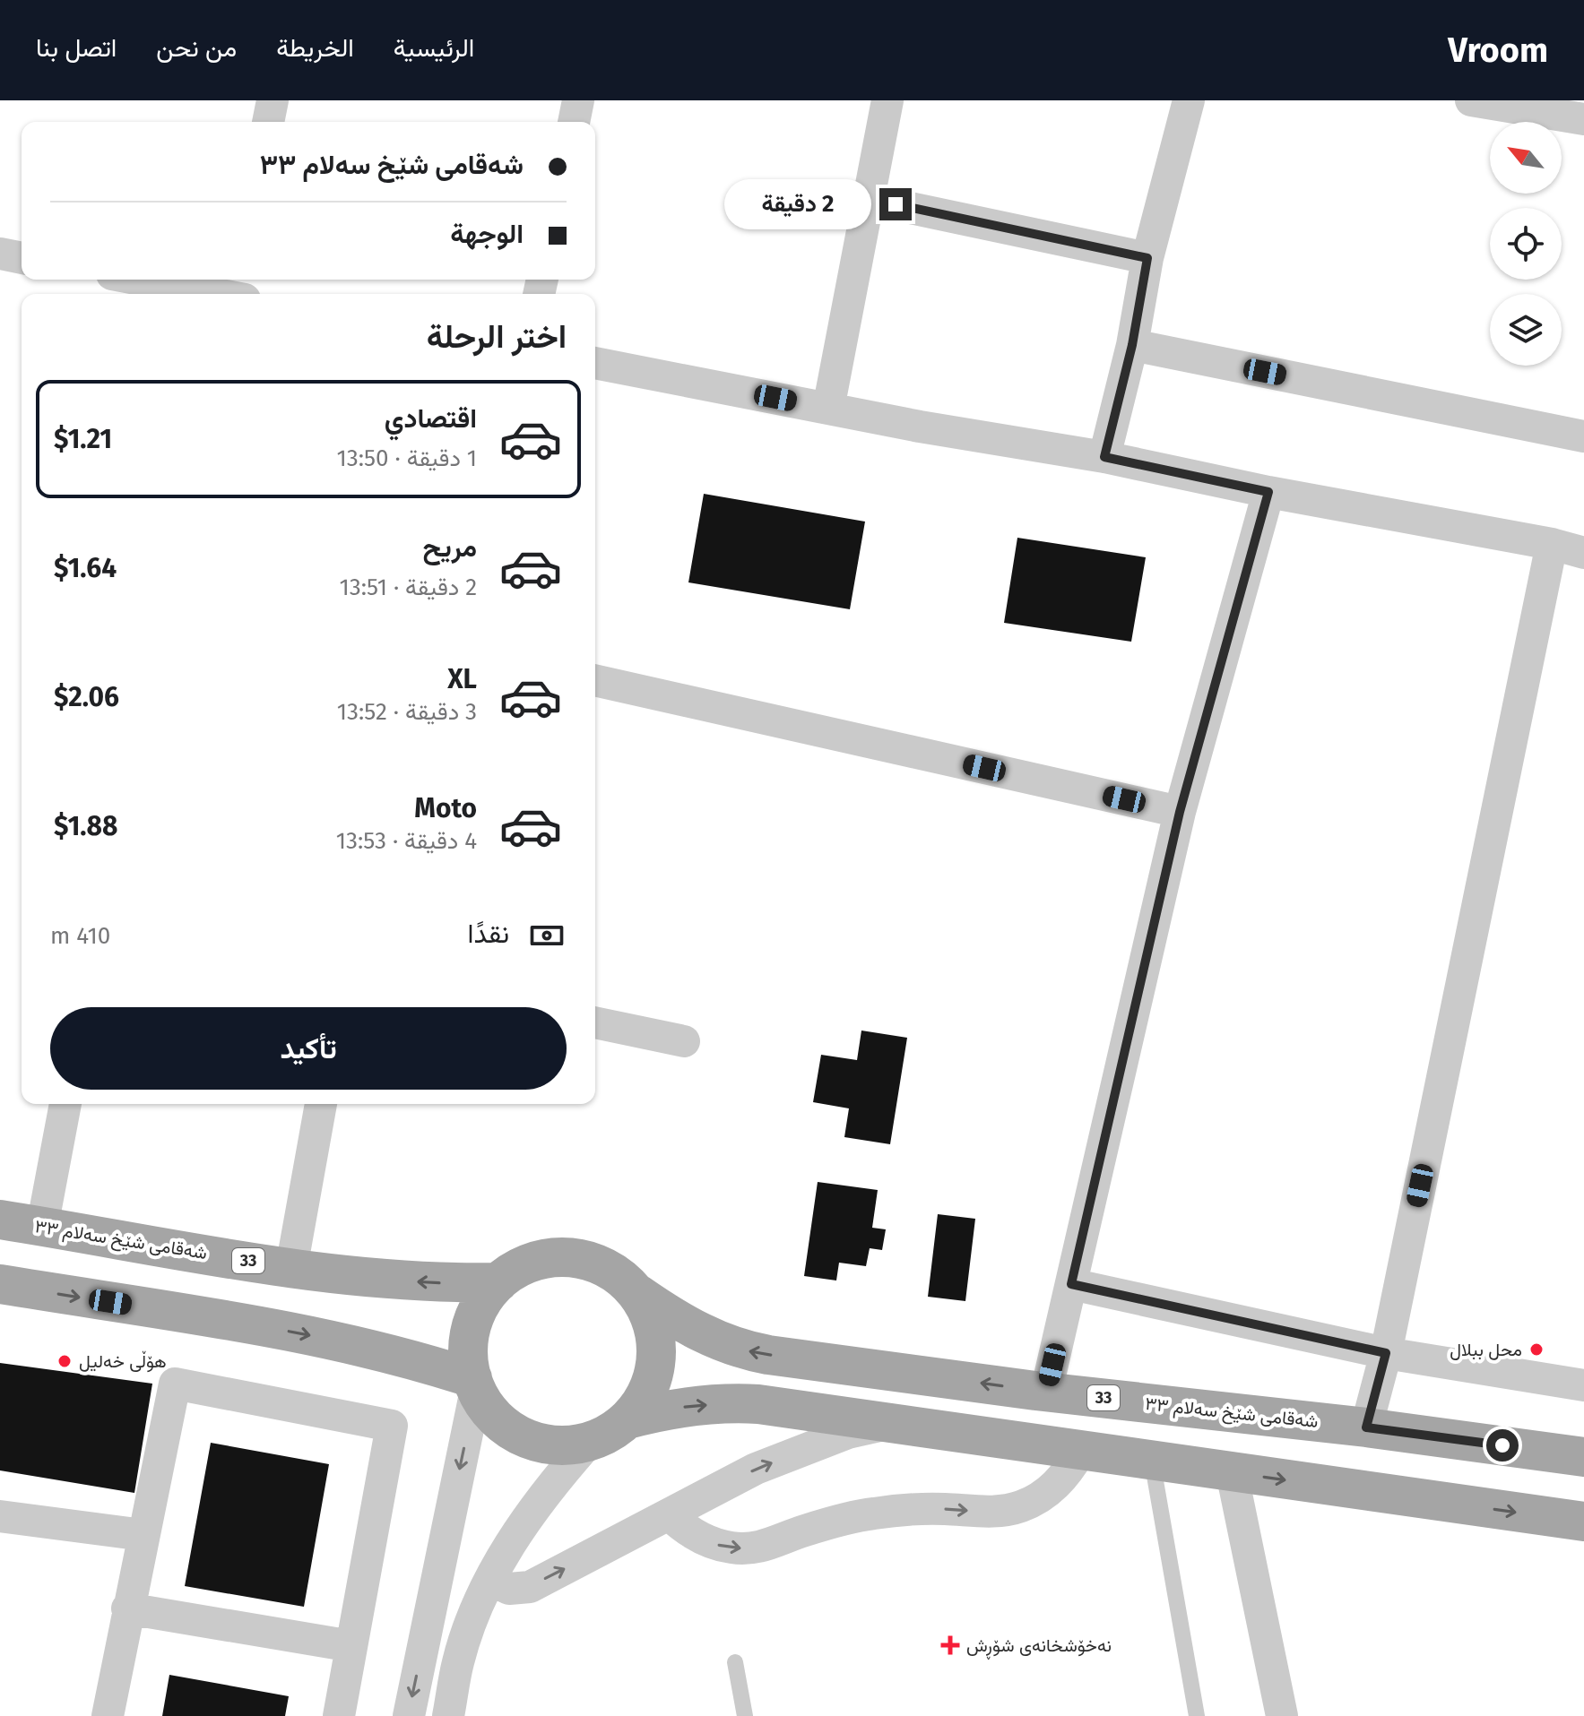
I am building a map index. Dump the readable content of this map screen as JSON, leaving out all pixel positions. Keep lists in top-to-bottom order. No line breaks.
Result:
{"streets":{"main road":["شەقامی شێخ سەلام ٣٣","33"]},"places":{"other":["محل ببلال","هۆڵی خەلیل"],"health":["نەخۆشخانەی شۆڕش"]},"north":"top left","page":{"header":"Vroom","nav":["الرئيسية","الخريطة","من نحن","اتصل بنا"],"banner":["شەقامی شێخ سەلام ٣٣","الوجهة"],"bubble":"2 دقيقة","heading":"اختر الرحلة","list":[{"name":"اقتصادي","note":"1 دقيقة · 13:50","value":"$1.21"},{"name":"مريح","note":"2 دقيقة · 13:51","value":"$1.64"},{"name":"XL","note":"3 دقيقة · 13:52","value":"$2.06"},{"name":"Moto","note":"4 دقيقة · 13:53","value":"$1.88"}],"pay":["نقدًا","410 m"],"buttons":"تأكيد"}}
